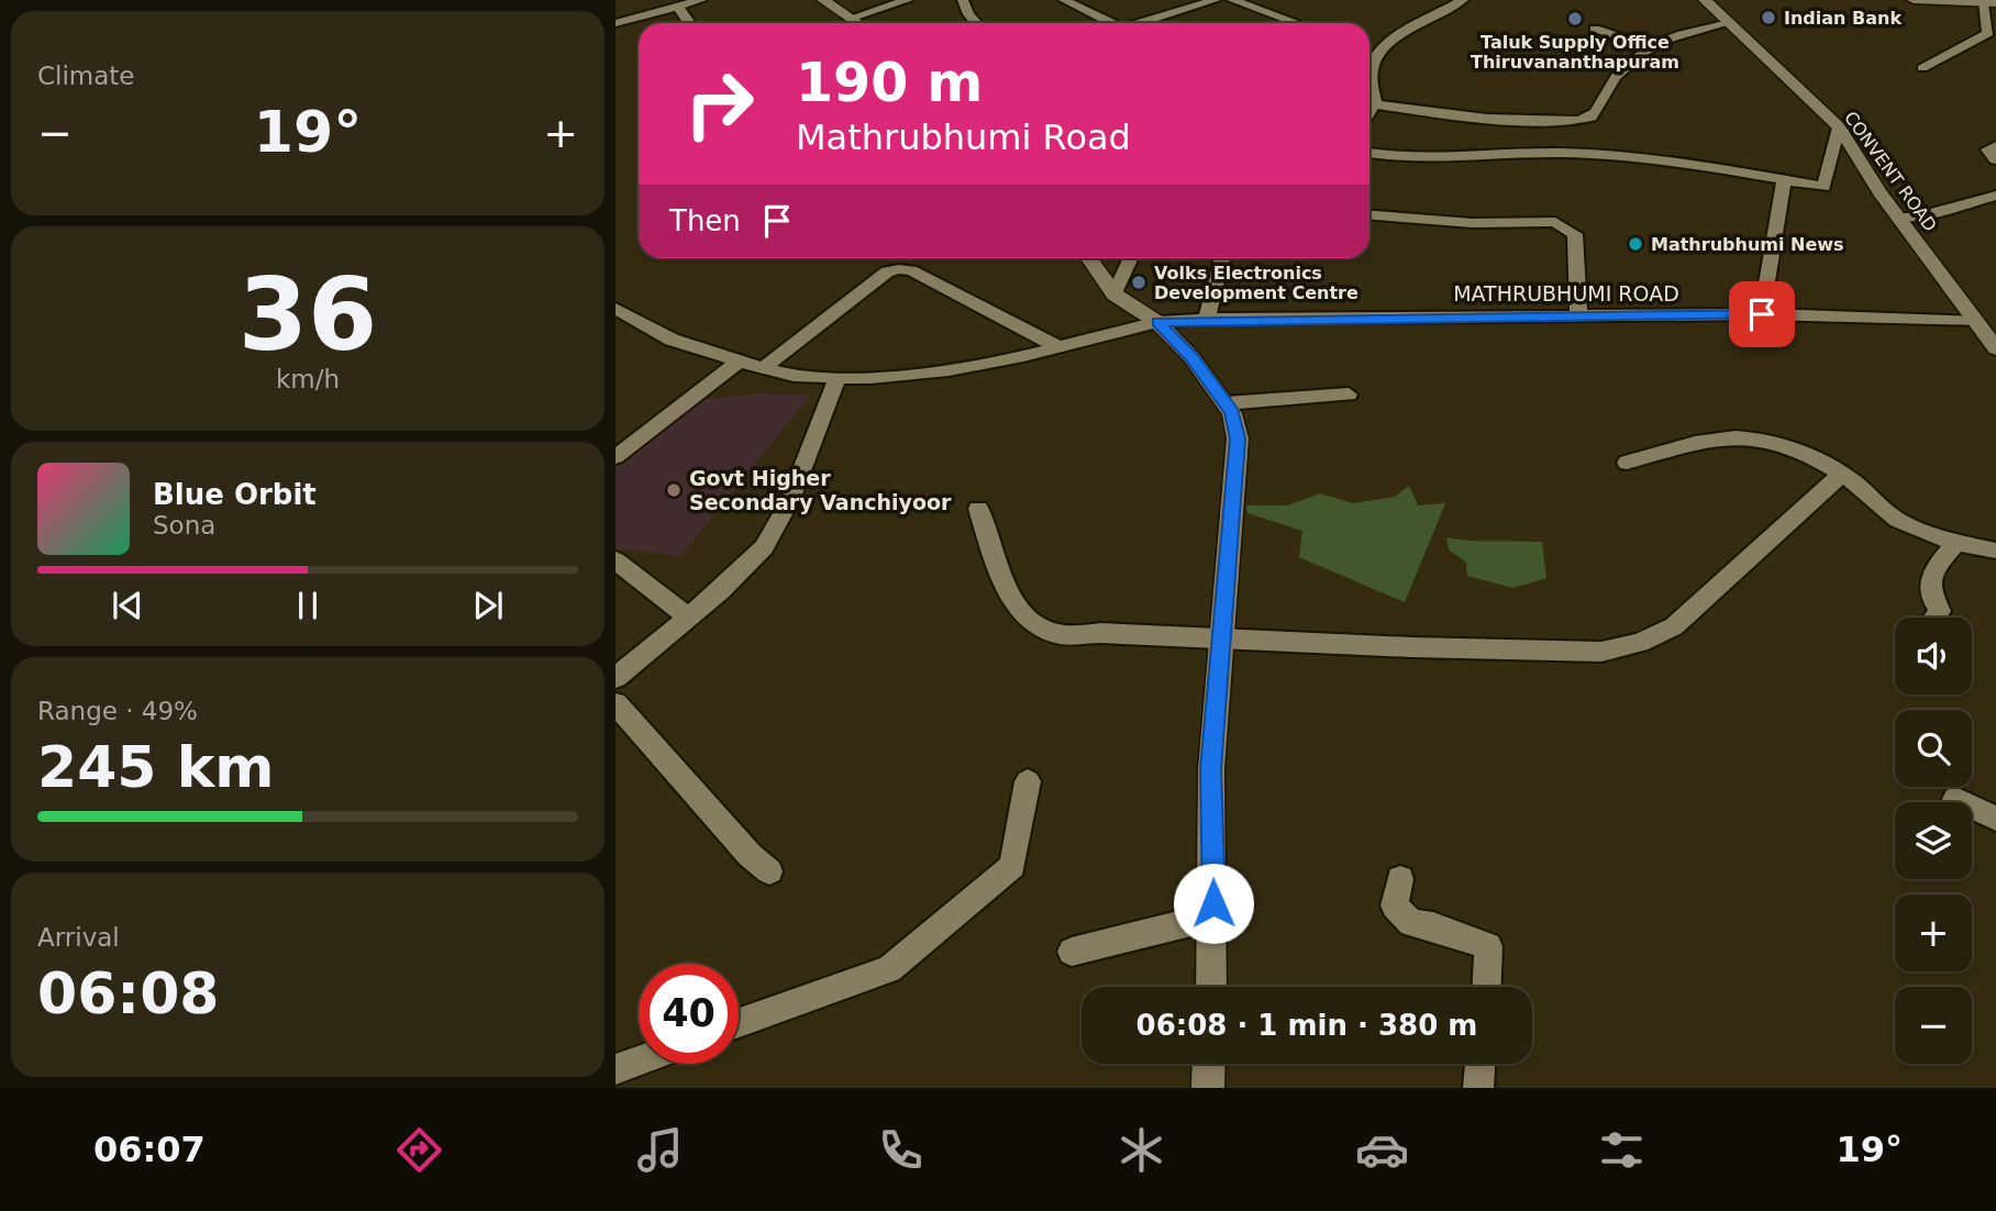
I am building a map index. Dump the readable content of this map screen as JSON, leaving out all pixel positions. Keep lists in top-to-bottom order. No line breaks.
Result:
{"streets":{"street":["CONVENT ROAD","MATHRUBHUMI ROAD"]},"crossings":[["CONVENT ROAD","MATHRUBHUMI ROAD"]],"places":["Indian Bank","Taluk Supply Office Thiruvananthapuram","Mathrubhumi News","Volks Electronics Development Centre","Govt Higher Secondary Vanchiyoor"],"page":{"tile":["Climate",["36","km/h"],["Range · 49%","245 km"],["Arrival","06:08"]],"turn":["190 m","Mathrubhumi Road"],"heat":["−","19°","+"],"then":"Then","song":["Blue Orbit","Sona"],"map_buttons":["+","−"],"limit":"40","trip":"06:08 · 1 min · 380 m","tabs":["06:07","19°"]}}
